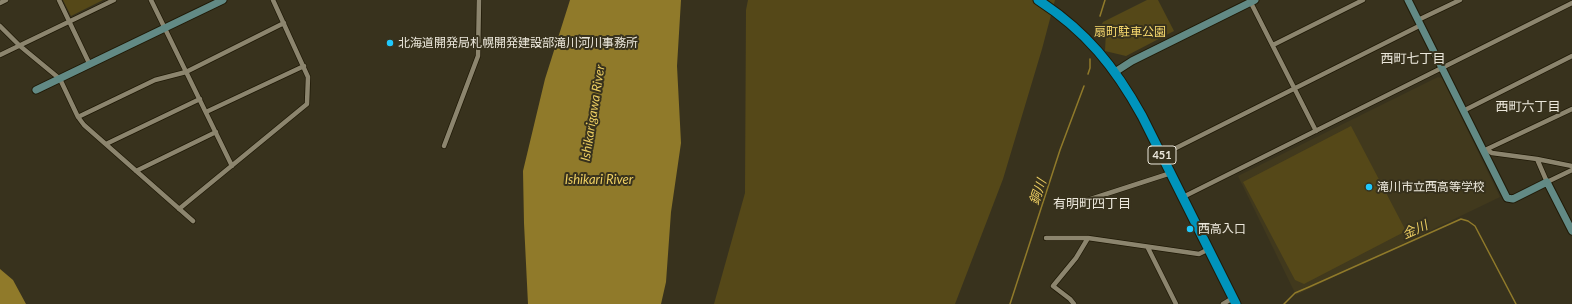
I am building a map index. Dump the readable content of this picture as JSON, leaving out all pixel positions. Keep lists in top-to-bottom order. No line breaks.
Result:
{"streets":{"highway":["451"]},"districts":["西町七丁目","西町六丁目","有明町四丁目"],"water":["Ishikarigawa River","Ishikari River","銅川","金川"],"parks":["扇町駐車公園"],"places":["北海道開発局札幌開発建設部滝川河川事務所","滝川市立西高等学校","西高入口"]}
